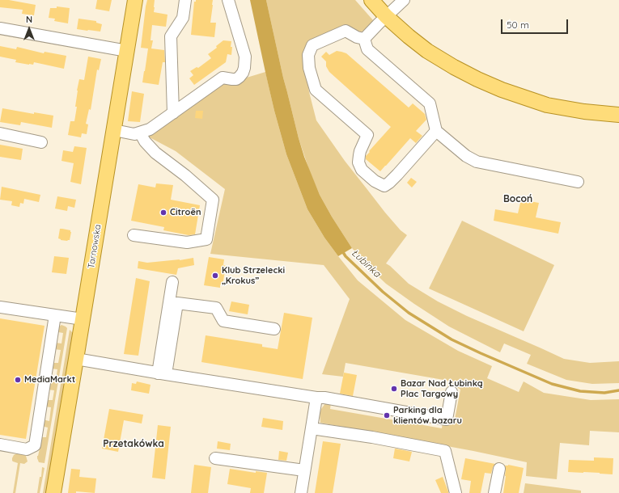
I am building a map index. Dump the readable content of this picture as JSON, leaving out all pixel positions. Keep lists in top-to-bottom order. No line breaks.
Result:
{"streets":{"main road":["Tarnowska"]},"districts":["Bocoń","Przetakówka"],"water":["Łubinka"],"places":["Citroën","Klub Strzelecki „Krokus”","MediaMarkt","Bazar Nad Łubinką Plac Targowy","Parking dla klientów bazaru"],"scale_bar":"50 m","north":"top"}
